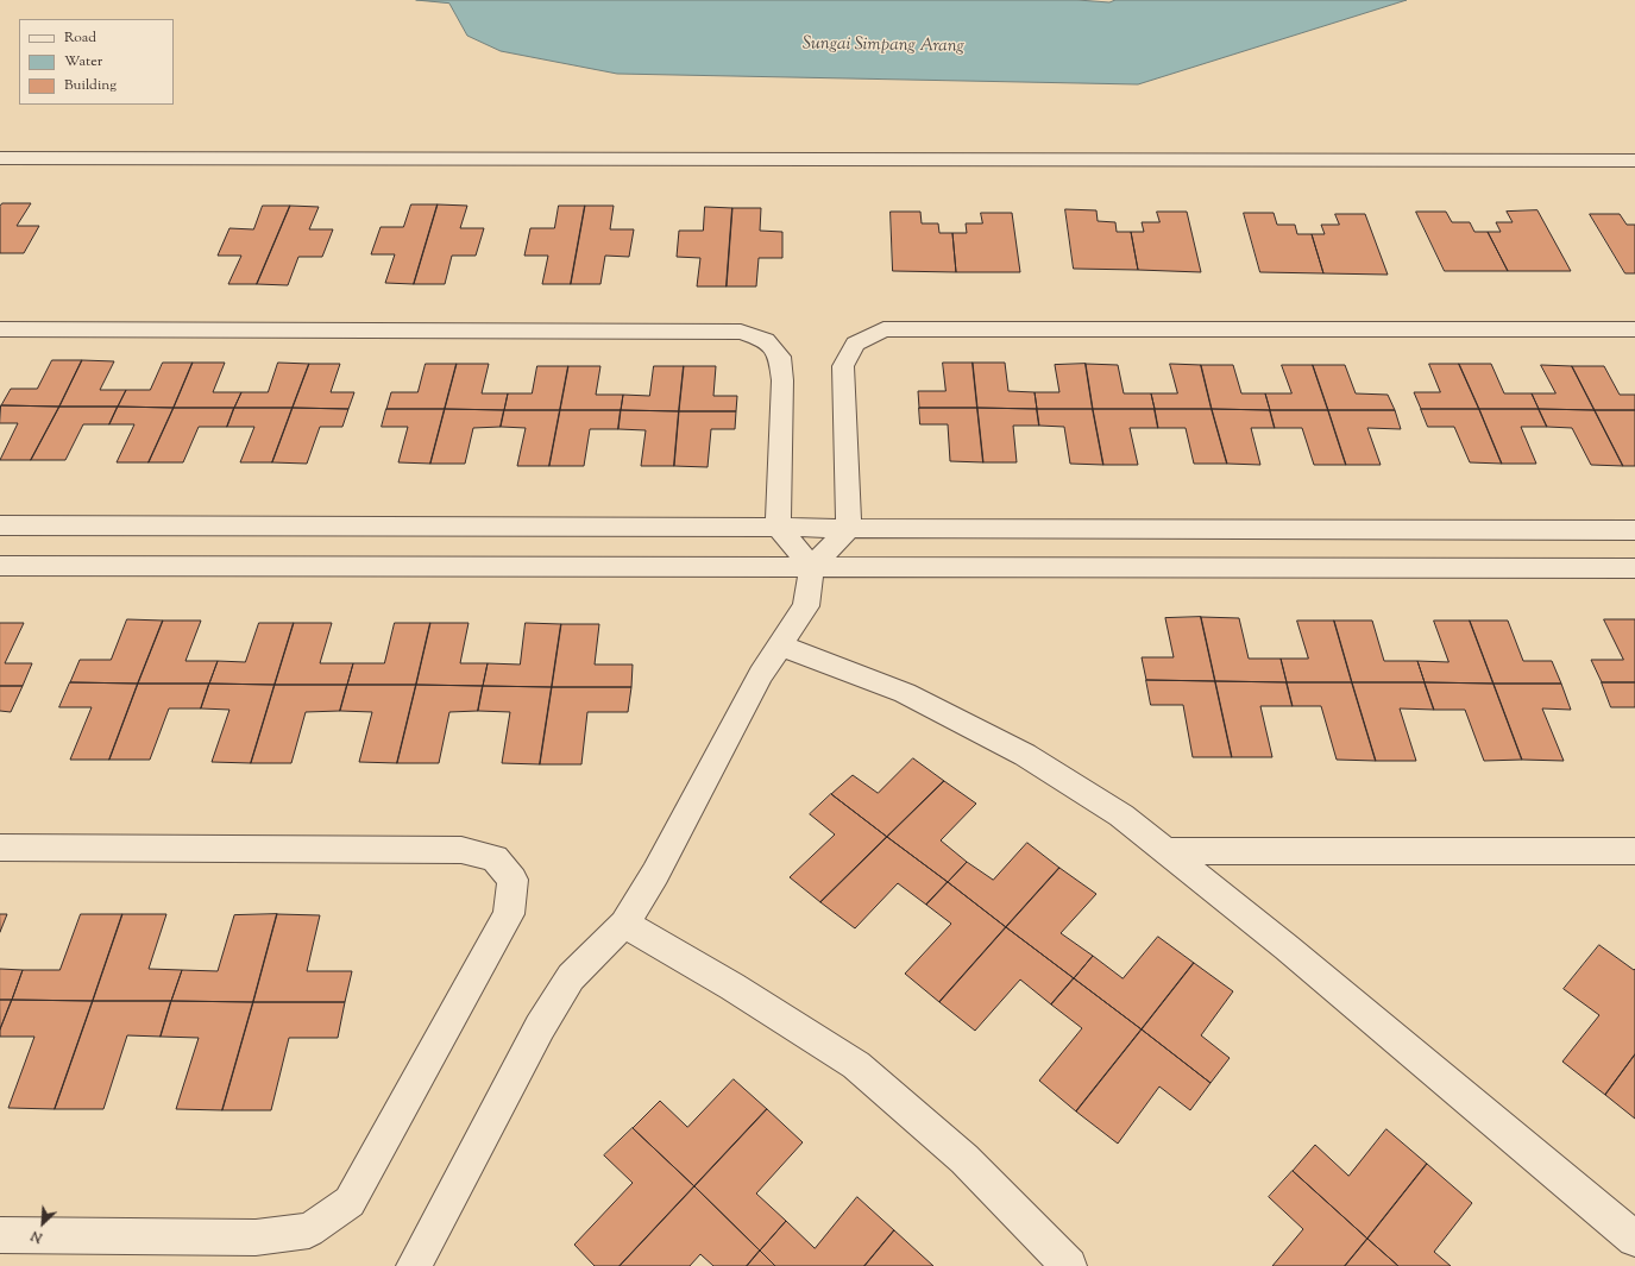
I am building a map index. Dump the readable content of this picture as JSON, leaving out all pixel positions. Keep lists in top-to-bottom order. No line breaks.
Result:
{"water":["Sungai Simpang Arang"],"legend":["Road","Water","Building"],"north":"bottom left"}
